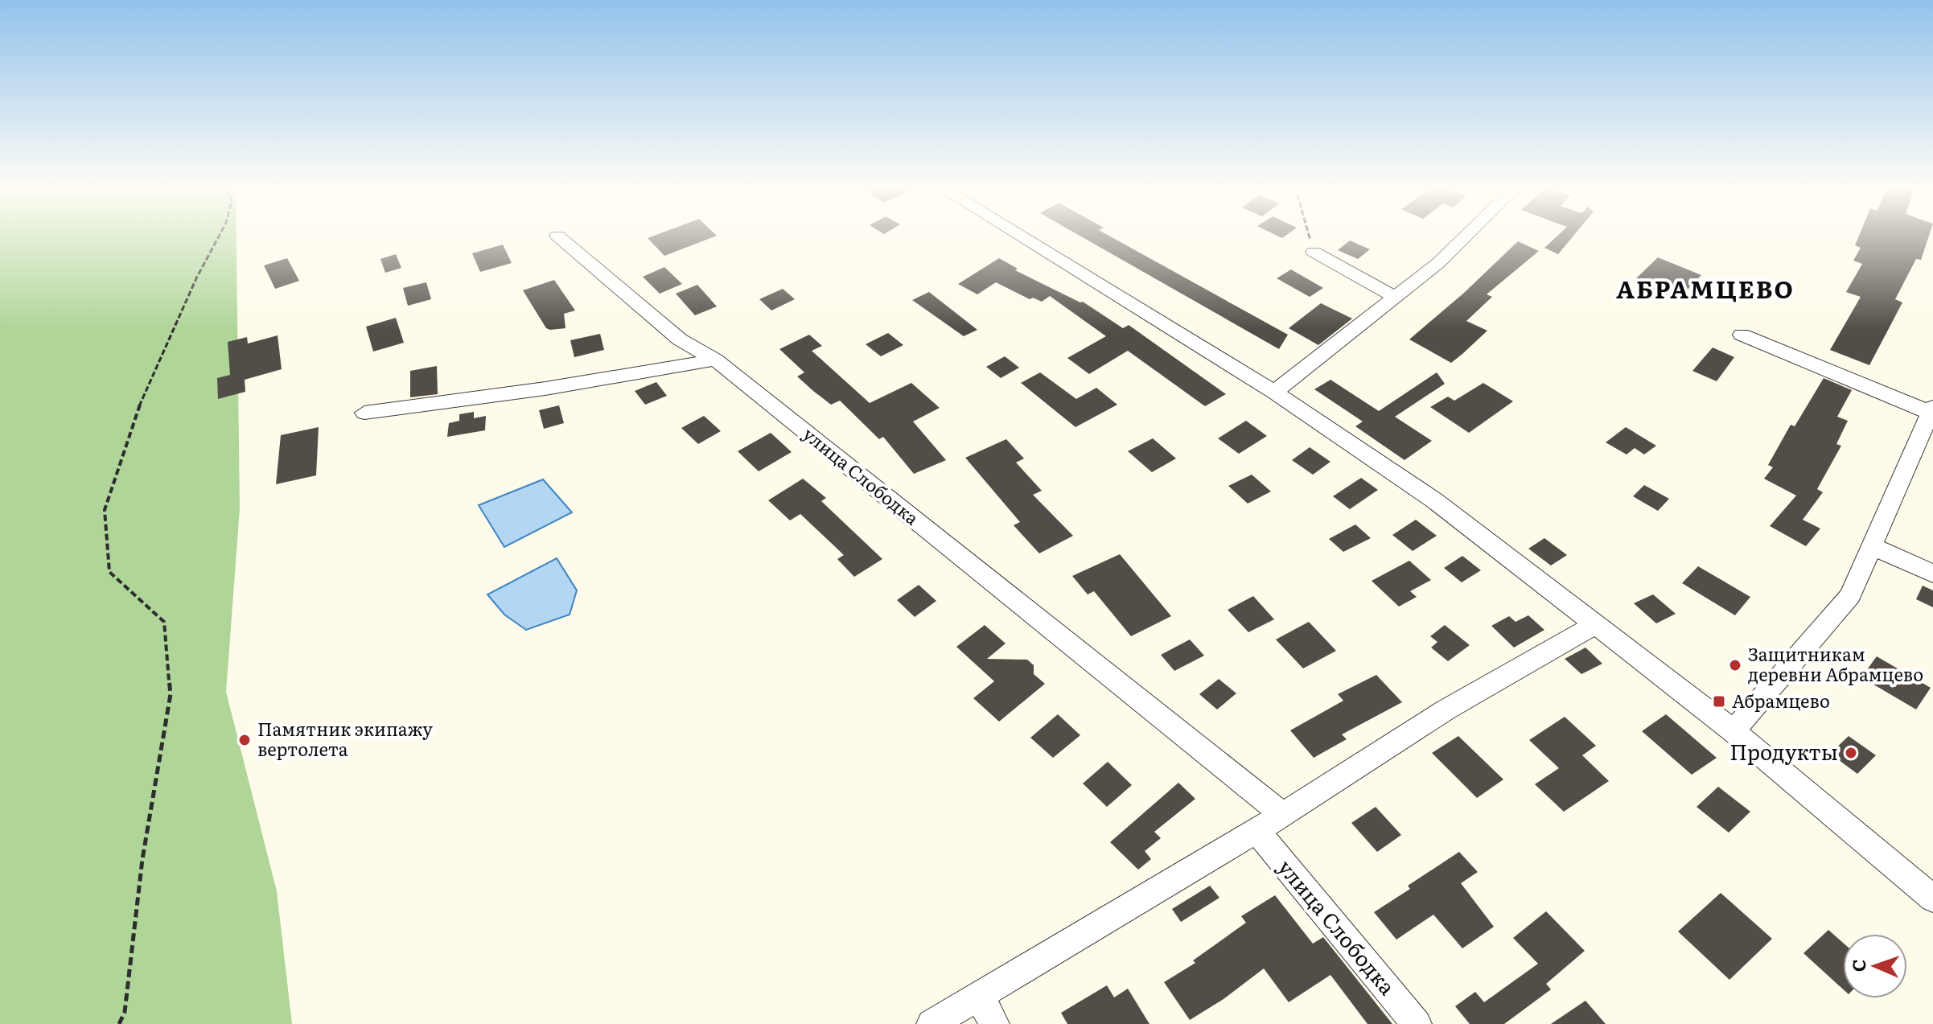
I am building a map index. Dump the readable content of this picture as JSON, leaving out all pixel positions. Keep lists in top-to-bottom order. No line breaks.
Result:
{"streets":{"street":["улица Слободка"]},"districts":["АБРАМЦЕВО"],"places":{"other":["Защитникам деревни Абрамцево","Памятник экипажу вертолета","Продукты"],"transit":["Абрамцево"]},"north":"left"}
